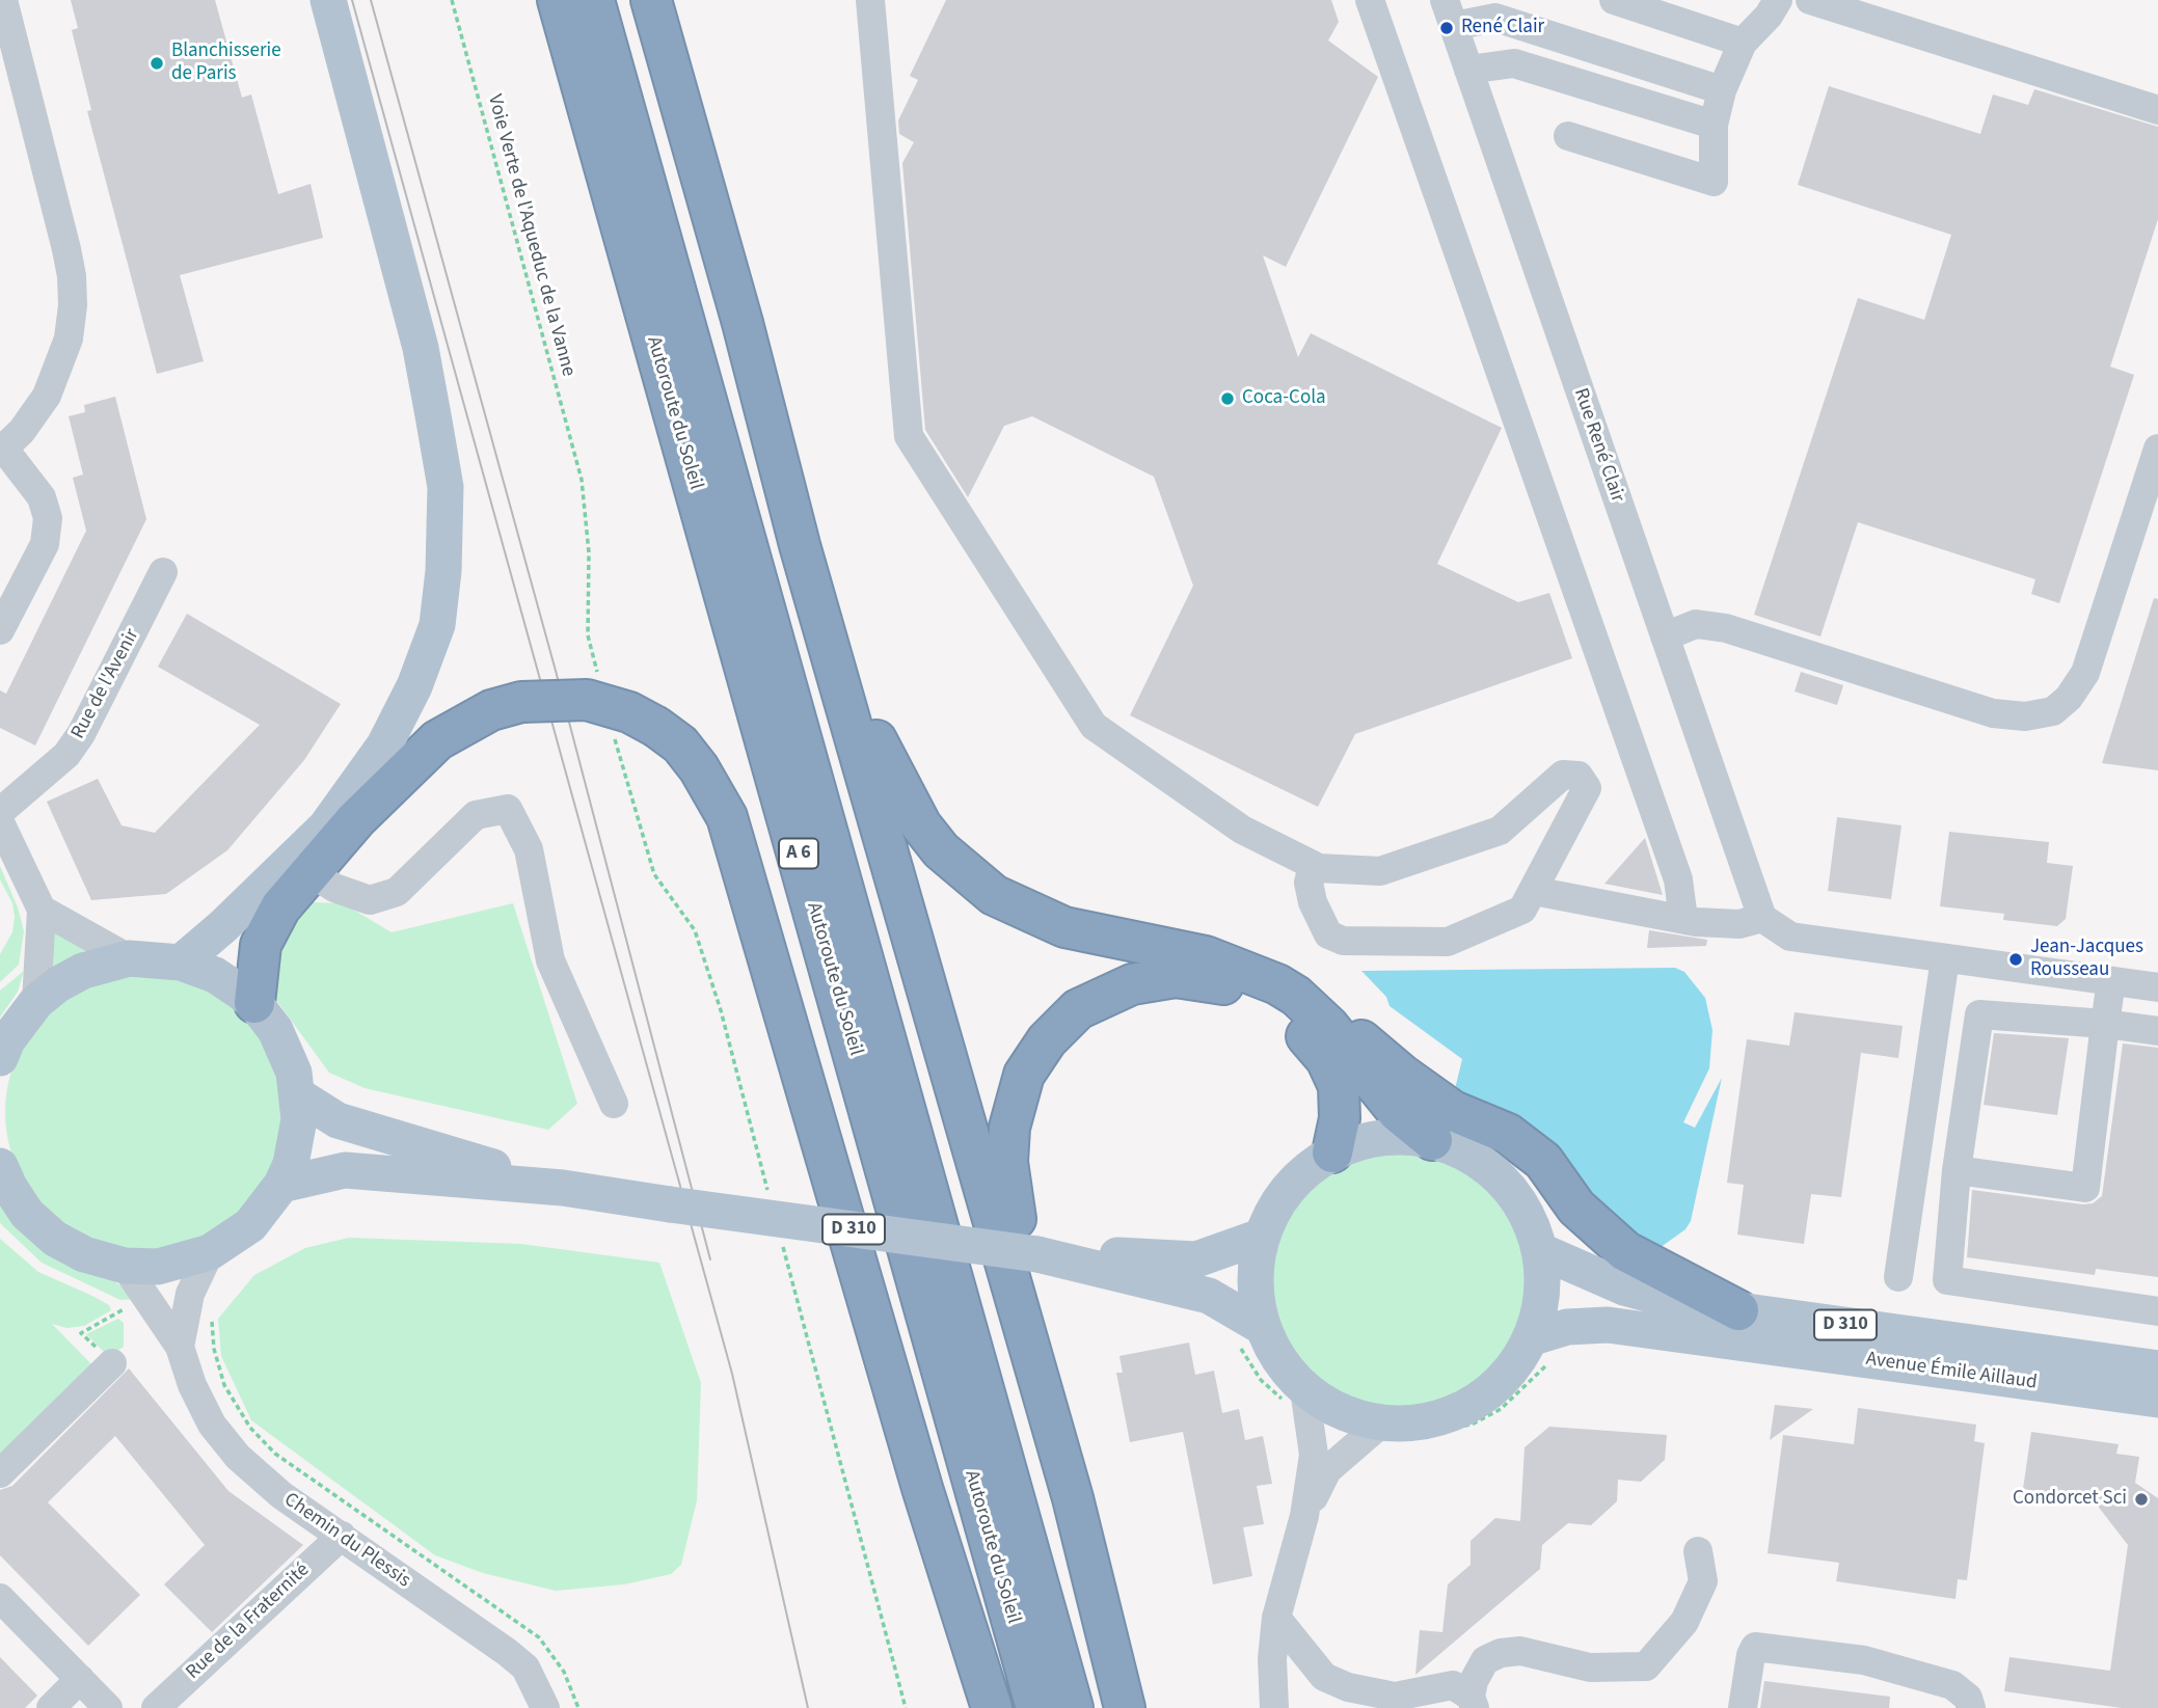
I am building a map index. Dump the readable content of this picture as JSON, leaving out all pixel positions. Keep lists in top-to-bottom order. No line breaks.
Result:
{"streets":{"highway":["Autoroute du Soleil","A 6"],"main road":["D 310","Avenue Émile Aillaud"],"street":["Rue René Clair","Rue de l'Avenir","Chemin du Plessis","Rue de la Fraternité"],"path":["Voie Verte de l'Aqueduc de la Vanne"]},"crossings":[["Chemin du Plessis","Rue de la Fraternité"]],"places":["René Clair","Blanchisserie de Paris","Coca-Cola","Jean-Jacques Rousseau","Condorcet Sci"]}
